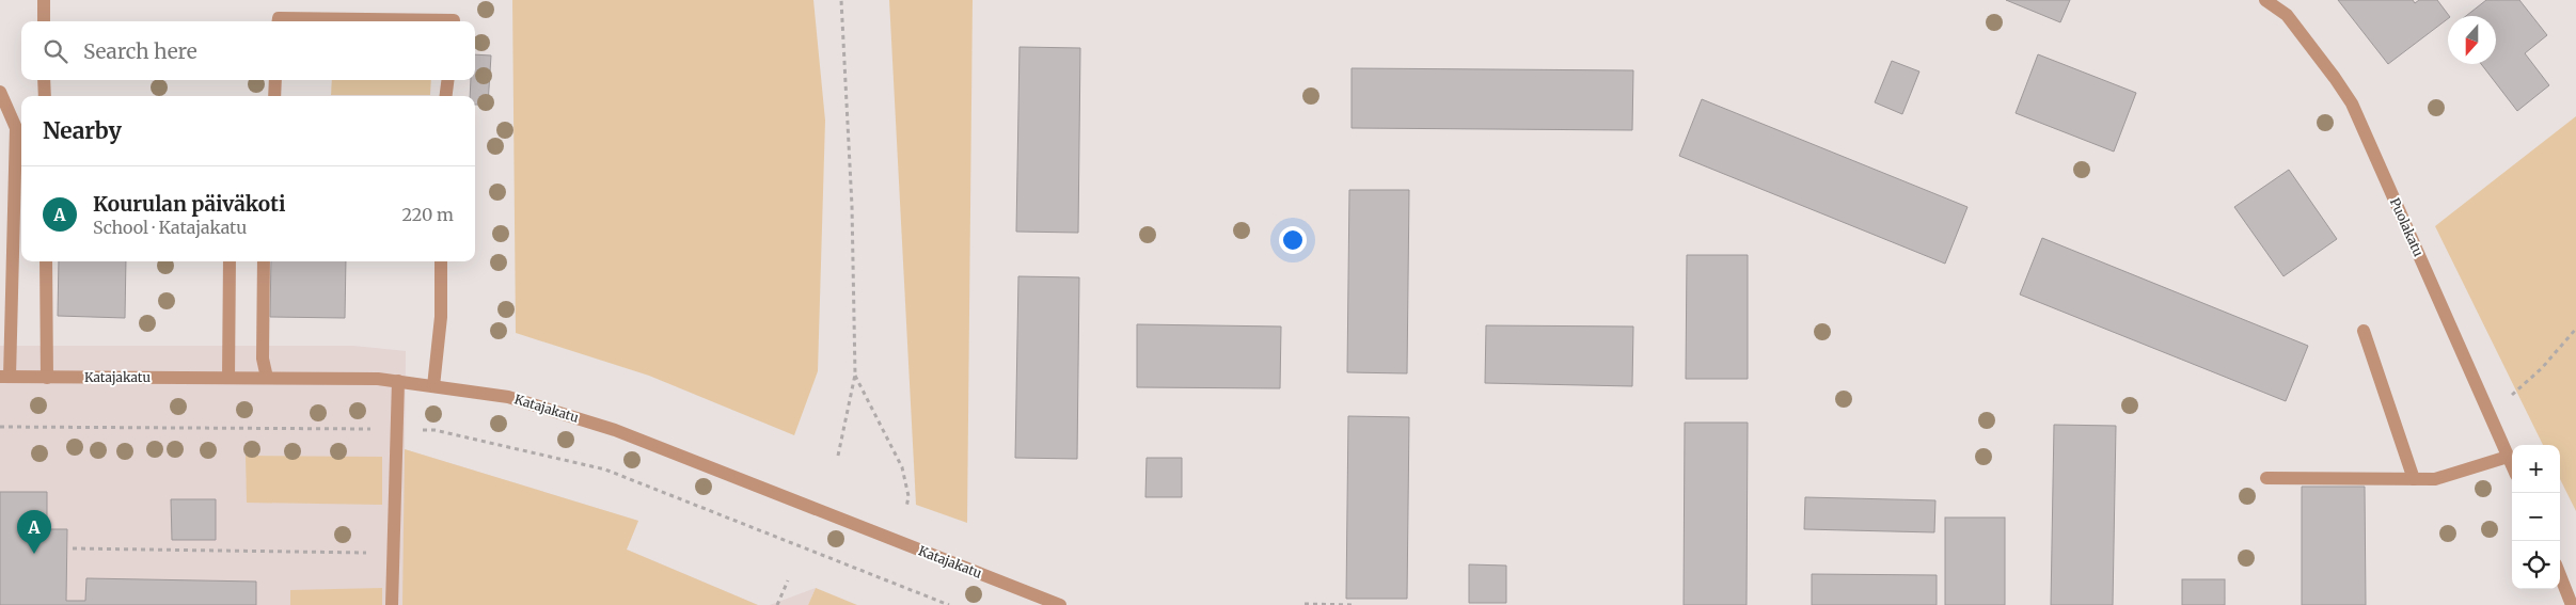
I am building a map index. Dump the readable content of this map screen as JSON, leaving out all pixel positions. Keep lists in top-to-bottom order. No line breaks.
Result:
{"streets":{"street":["Puolakatu","Katajakatu"]},"north":"bottom","page":{"search":"Search here","heading":"Nearby","list":[{"mark":"A","name":"Kourulan päiväkoti","note":"School · Katajakatu","value":"220 m"}],"map_buttons":["+","−"],"pins":"A"}}
